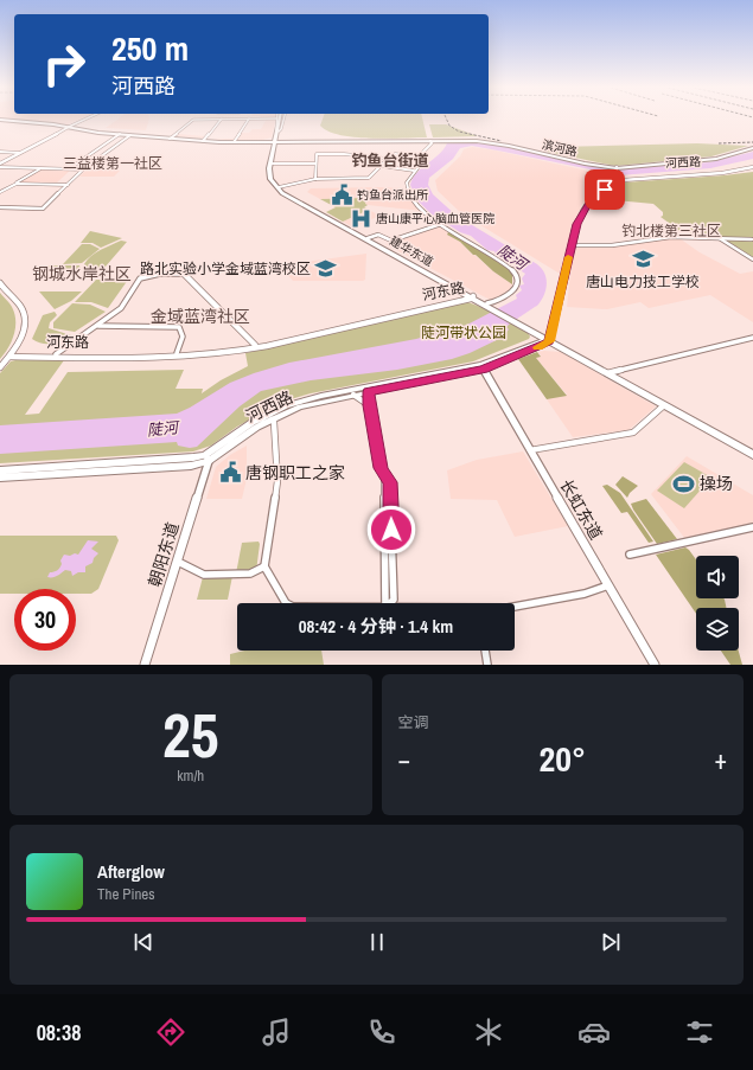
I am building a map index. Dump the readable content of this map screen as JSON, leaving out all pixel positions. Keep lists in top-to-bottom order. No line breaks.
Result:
{"streets":{"main road":["滨河路","河西路","建华东道"],"street":["河东路","长虹东道","朝阳东道"]},"crossings":[["滨河路","建华东道"],["河西路","建华东道"],["河西路","长虹东道"],["河西路","朝阳东道"],["建华东道","河东路"]],"districts":["钓鱼台街道","三益楼第一社区","钓北楼第三社区","钢城水岸社区","金域蓝湾社区"],"water":["陡河"],"parks":["陡河带状公园"],"places":{"public building":["钓鱼台派出所","唐钢职工之家"],"hospital":["唐山康平心脑血管医院"],"school or university":["唐山电力技工学校","路北实验小学金域蓝湾校区"],"sports":["操场"]},"page":{"turn":["250 m","河西路"],"limit":"30","trip":"08:42 · 4 分钟 · 1.4 km","tile":[["25","km/h"],"空调"],"heat":["−","20°","+"],"song":["Afterglow","The Pines"],"tabs":"08:38"}}
